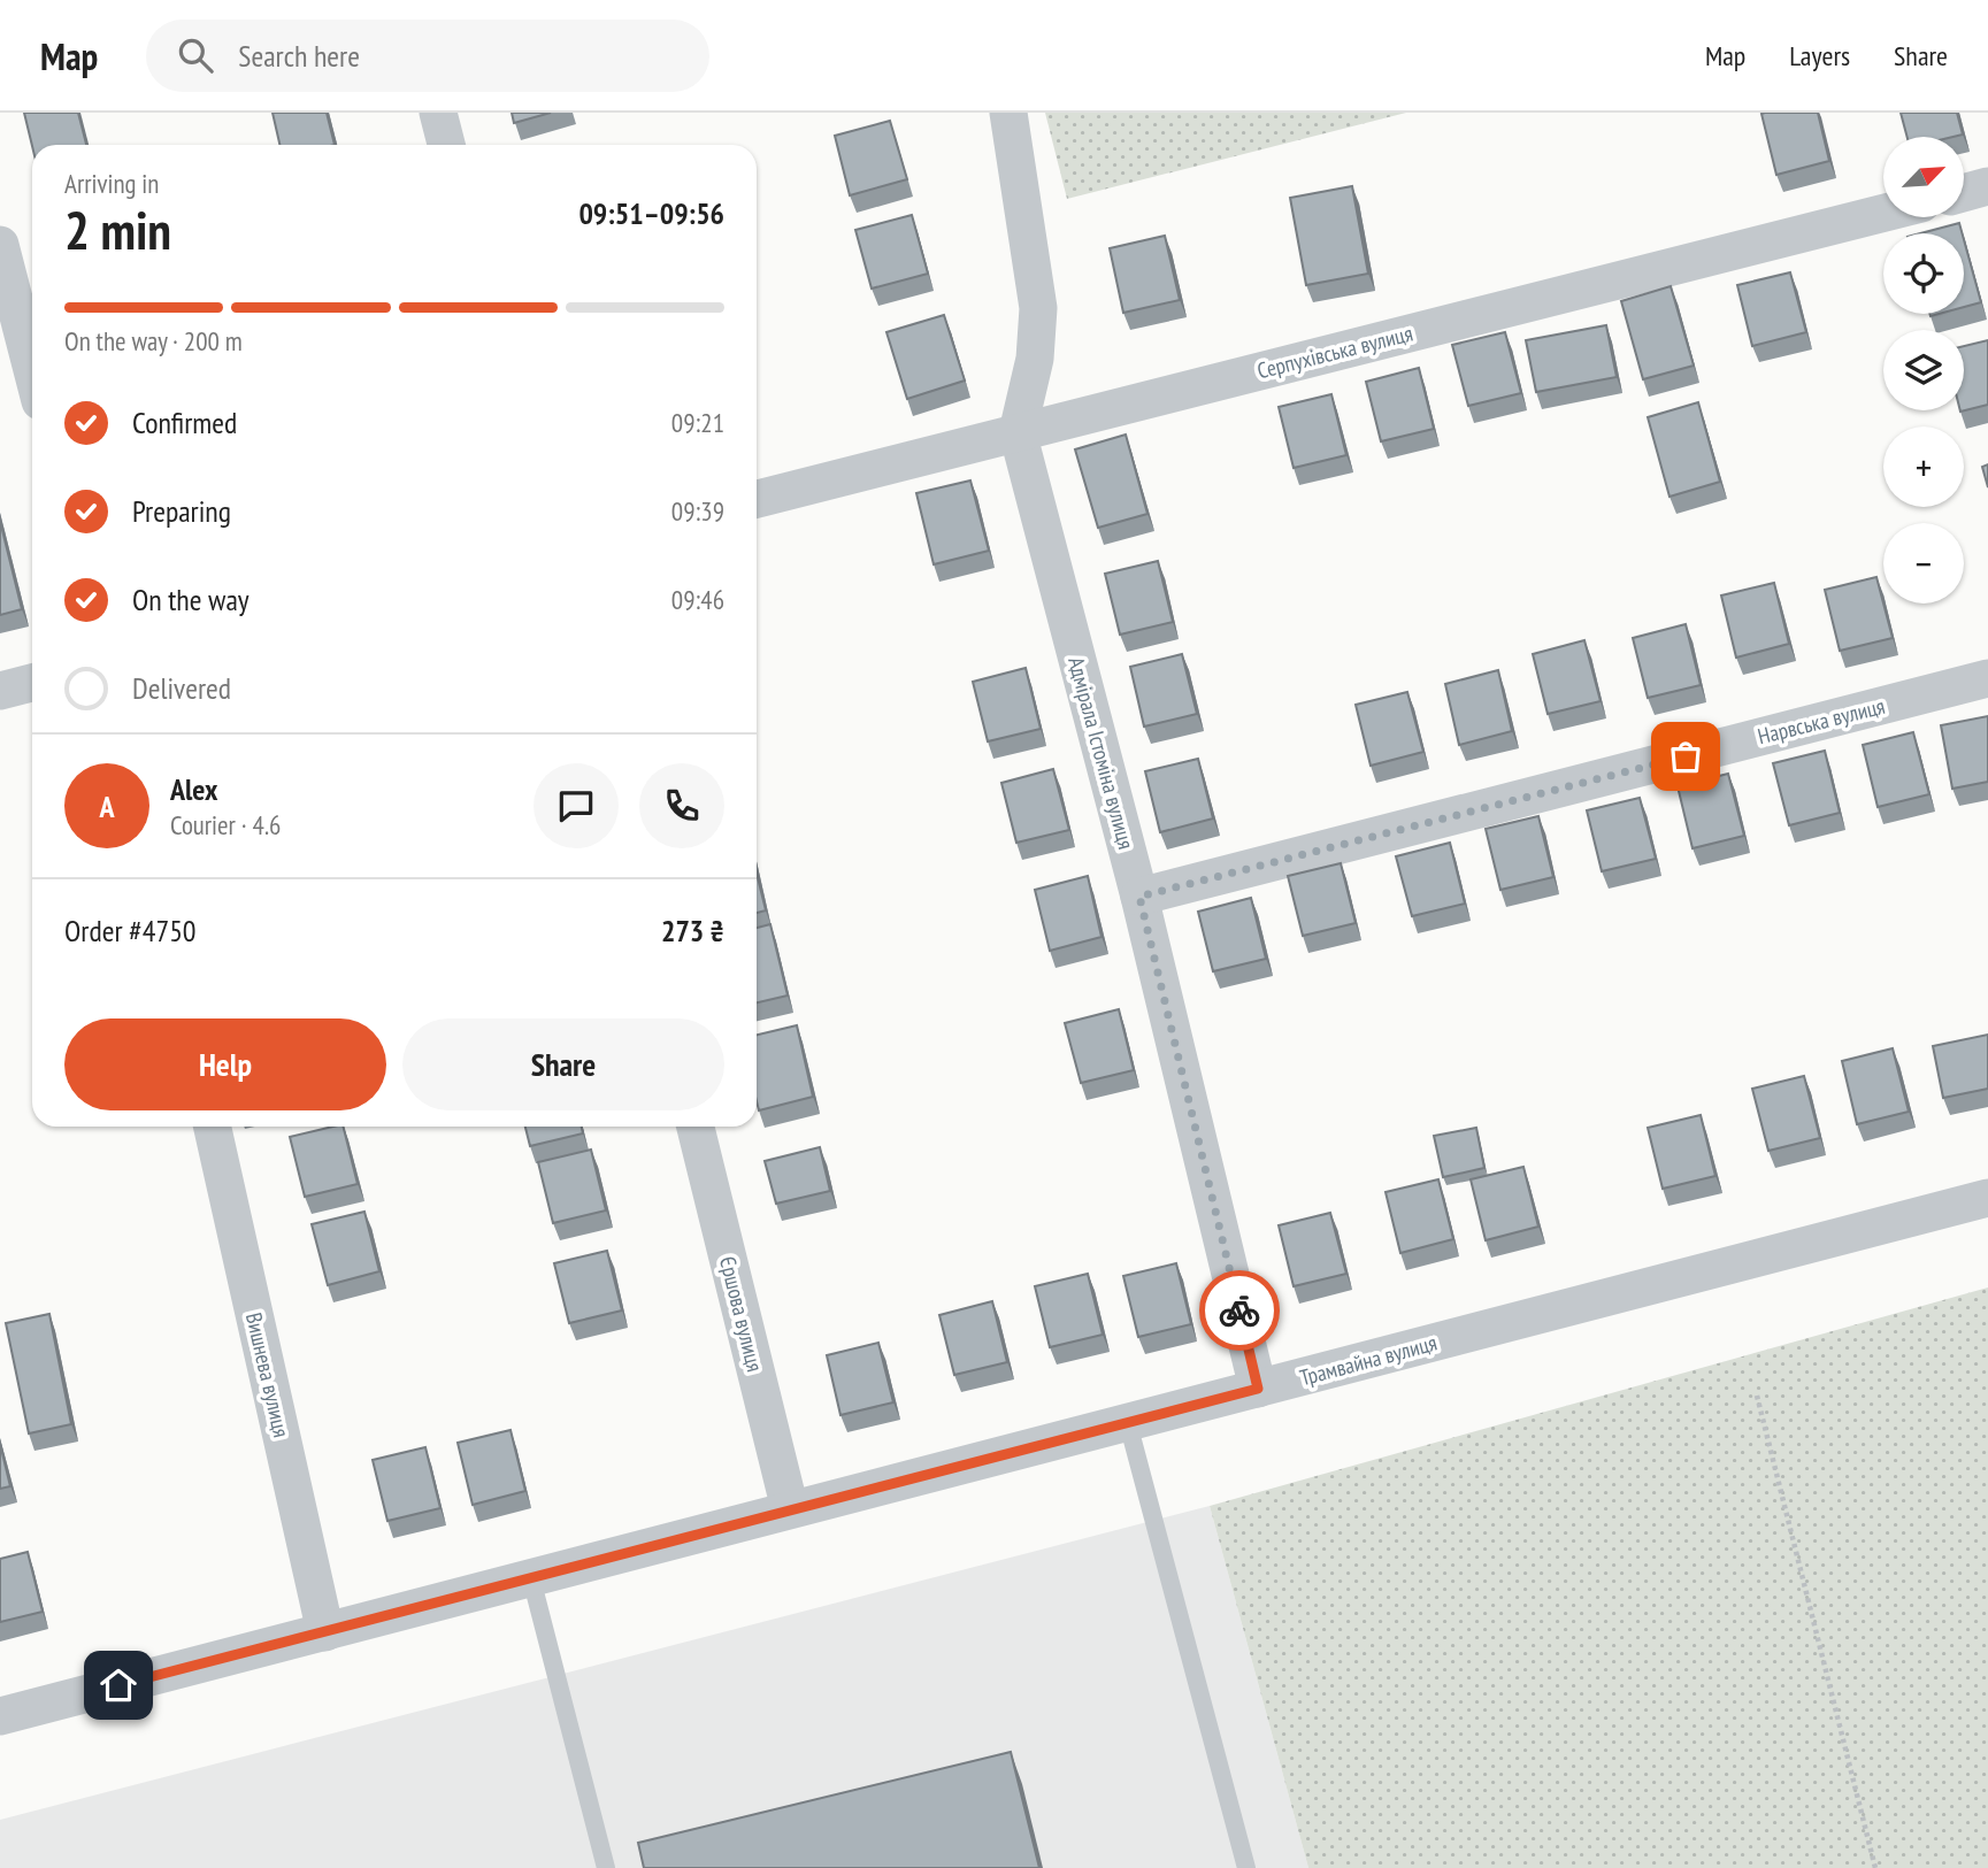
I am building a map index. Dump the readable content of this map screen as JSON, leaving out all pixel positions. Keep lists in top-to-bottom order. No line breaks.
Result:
{"streets":{"street":["Серпухівська вулиця","Нарвська вулиця","Адмірала Істоміна вулиця","Єршова вулиця","Трамвайна вулиця","Вишнева вулиця"]},"crossings":[["Серпухівська вулиця","Адмірала Істоміна вулиця"],["Нарвська вулиця","Адмірала Істоміна вулиця"],["Адмірала Істоміна вулиця","Трамвайна вулиця"],["Єршова вулиця","Трамвайна вулиця"],["Трамвайна вулиця","Вишнева вулиця"]],"north":"top right","page":{"header":"Map","search":"Search here","nav":["Map","Layers","Share"],"map_buttons":["+","−"],"heading":["2 min","Arriving in","09:51–09:56"],"panel":["Alex","Courier · 4.6","Order #4750","273 ₴"],"bar":"On the way · 200 m","list":[["Confirmed","09:21"],["Preparing","09:39"],["On the way","09:46"],"Delivered"],"round":"A","buttons":["Help","Share"]}}
